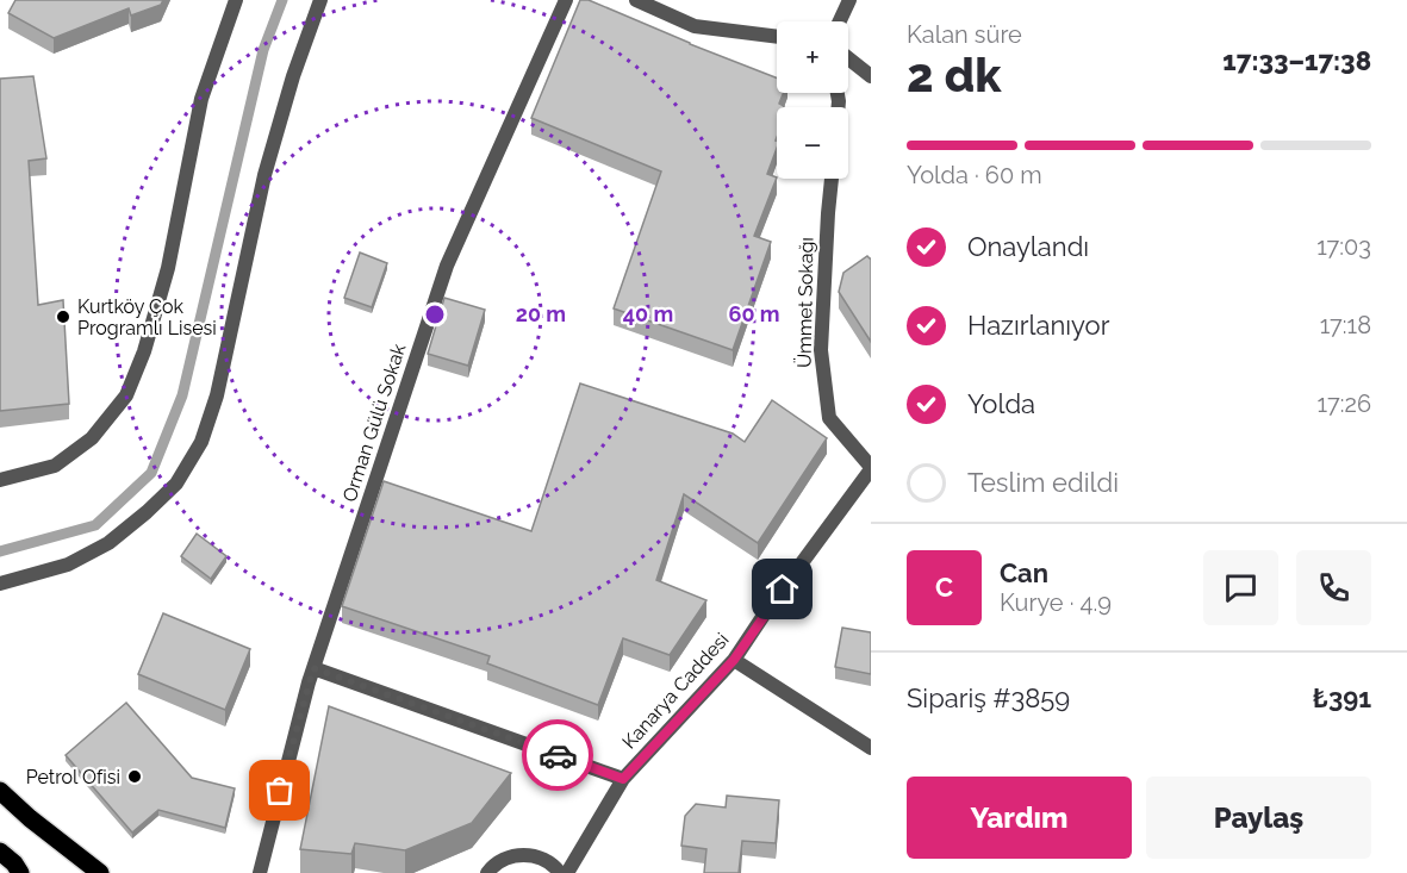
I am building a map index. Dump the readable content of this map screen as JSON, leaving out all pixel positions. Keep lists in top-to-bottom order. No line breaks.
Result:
{"streets":{"street":["Ümmet Sokağı","Orman Gülü Sokak","Kanarya Caddesi"]},"crossings":[["Ümmet Sokağı","Kanarya Caddesi"]],"places":["Kurtköy Çok Programlı Lisesi","Petrol Ofisi"],"page":{"heading":["2 dk","Kalan süre","17:33–17:38"],"panel":["Can","Kurye · 4.9","Sipariş #3859","₺391"],"map_buttons":["+","−"],"bar":"Yolda · 60 m","list":[["Onaylandı","17:03"],["Hazırlanıyor","17:18"],["Yolda","17:26"],"Teslim edildi"],"round":"C","buttons":["Yardım","Paylaş"]},"rings":["20 m","40 m","60 m"]}
